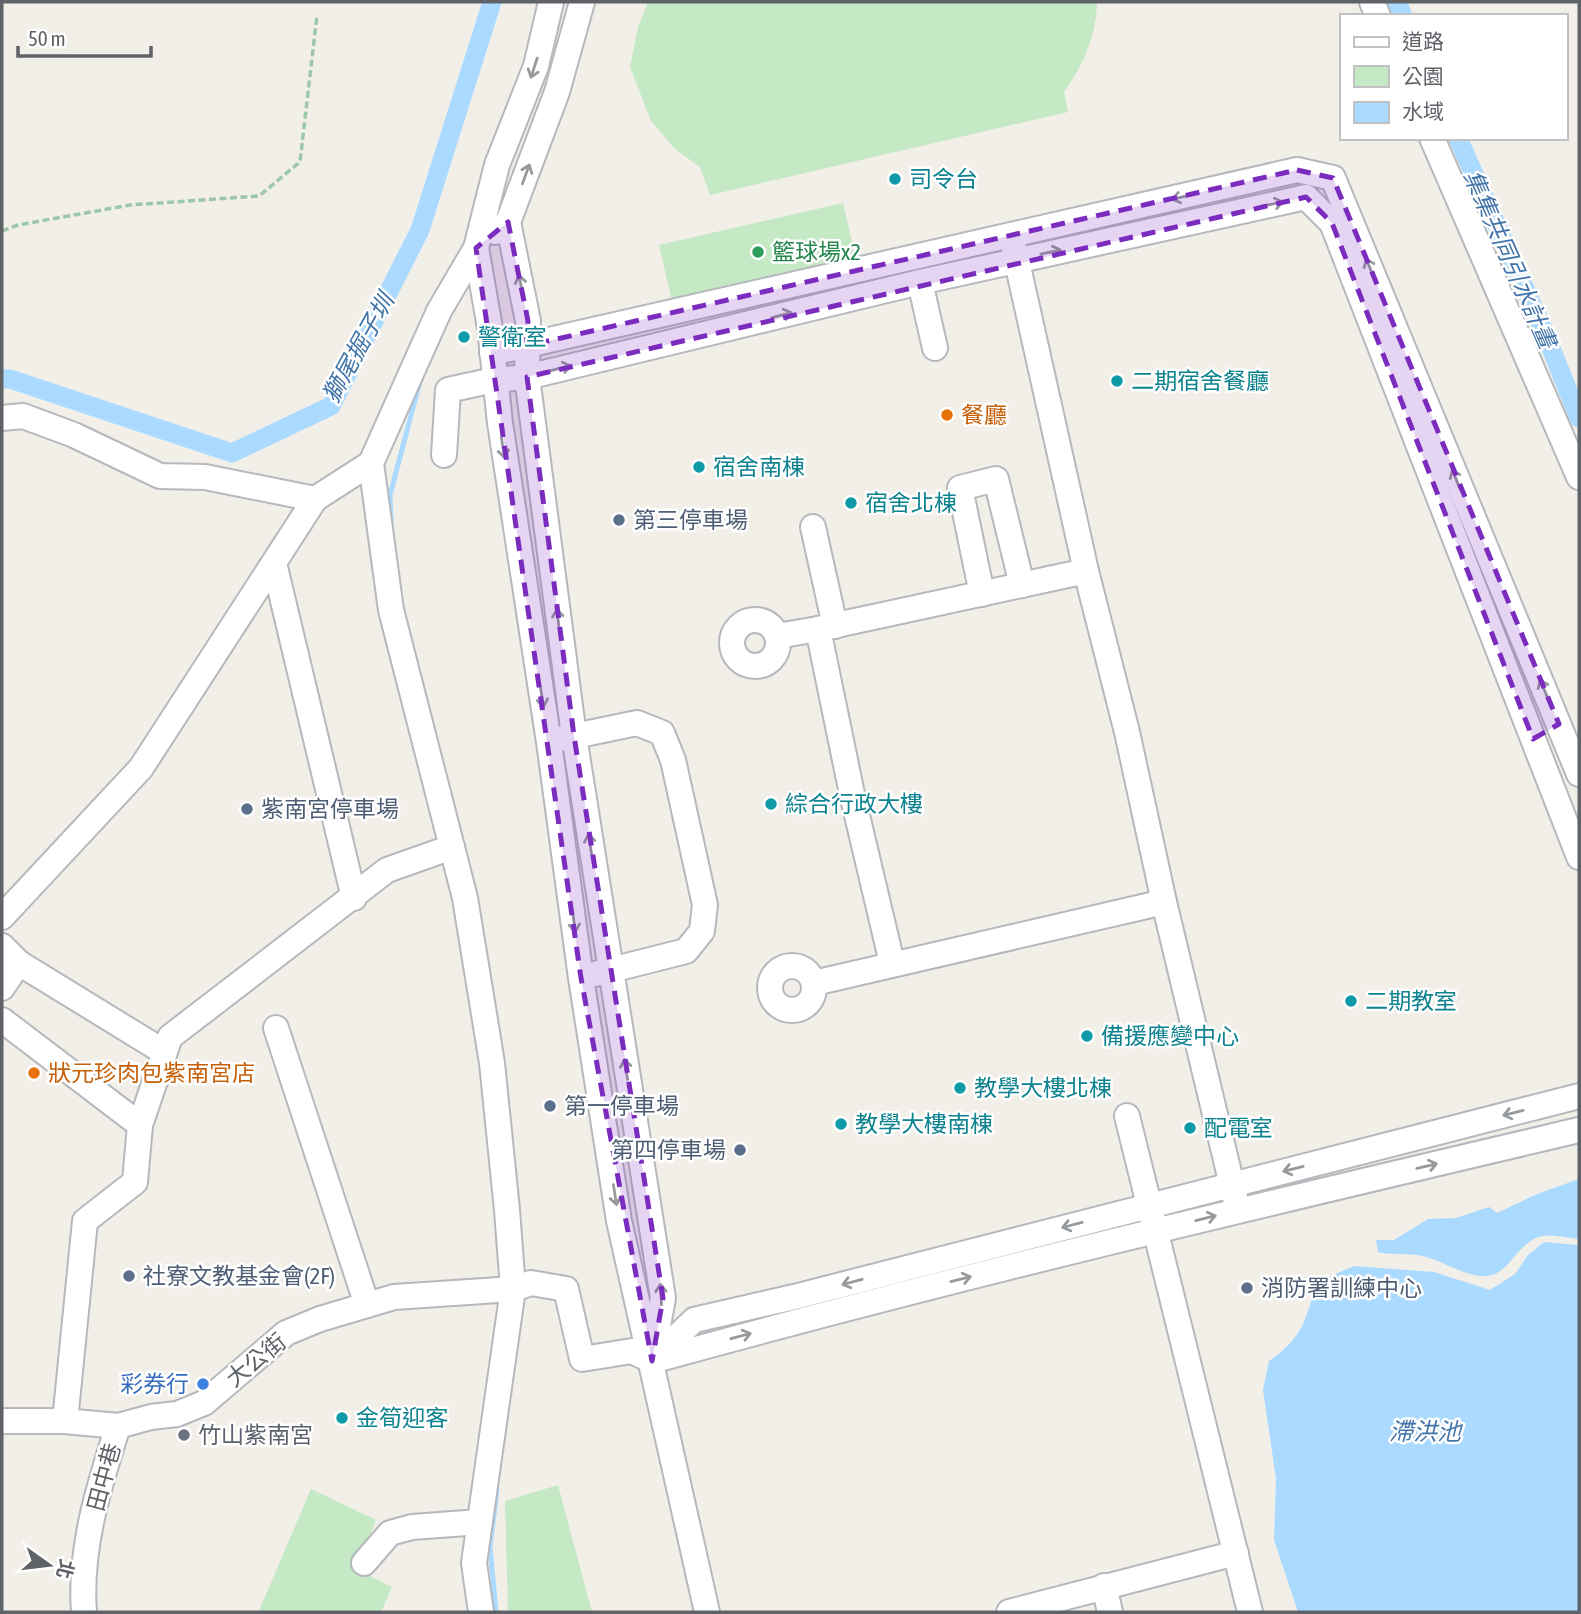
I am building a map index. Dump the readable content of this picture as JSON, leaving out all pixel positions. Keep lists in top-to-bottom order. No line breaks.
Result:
{"streets":{"street":["大公街","田中巷"]},"crossings":[["大公街","田中巷"]],"water":["集集共同引水計畫","獅尾掘子圳","滯洪池"],"places":["司令台","籃球場x2","警衛室","二期宿舍餐廳","餐廳","宿舍南棟","宿舍北棟","第三停車場","綜合行政大樓","紫南宮停車場","二期教室","備援應變中心","狀元珍肉包紫南宮店","教學大樓北棟","第一停車場","教學大樓南棟","配電室","第四停車場","社寮文教基金會(2F)","消防署訓練中心","彩券行","金筍迎客","竹山紫南宮"],"legend":["道路","公園","水域"],"scale_bar":"50 m","north":"right"}
